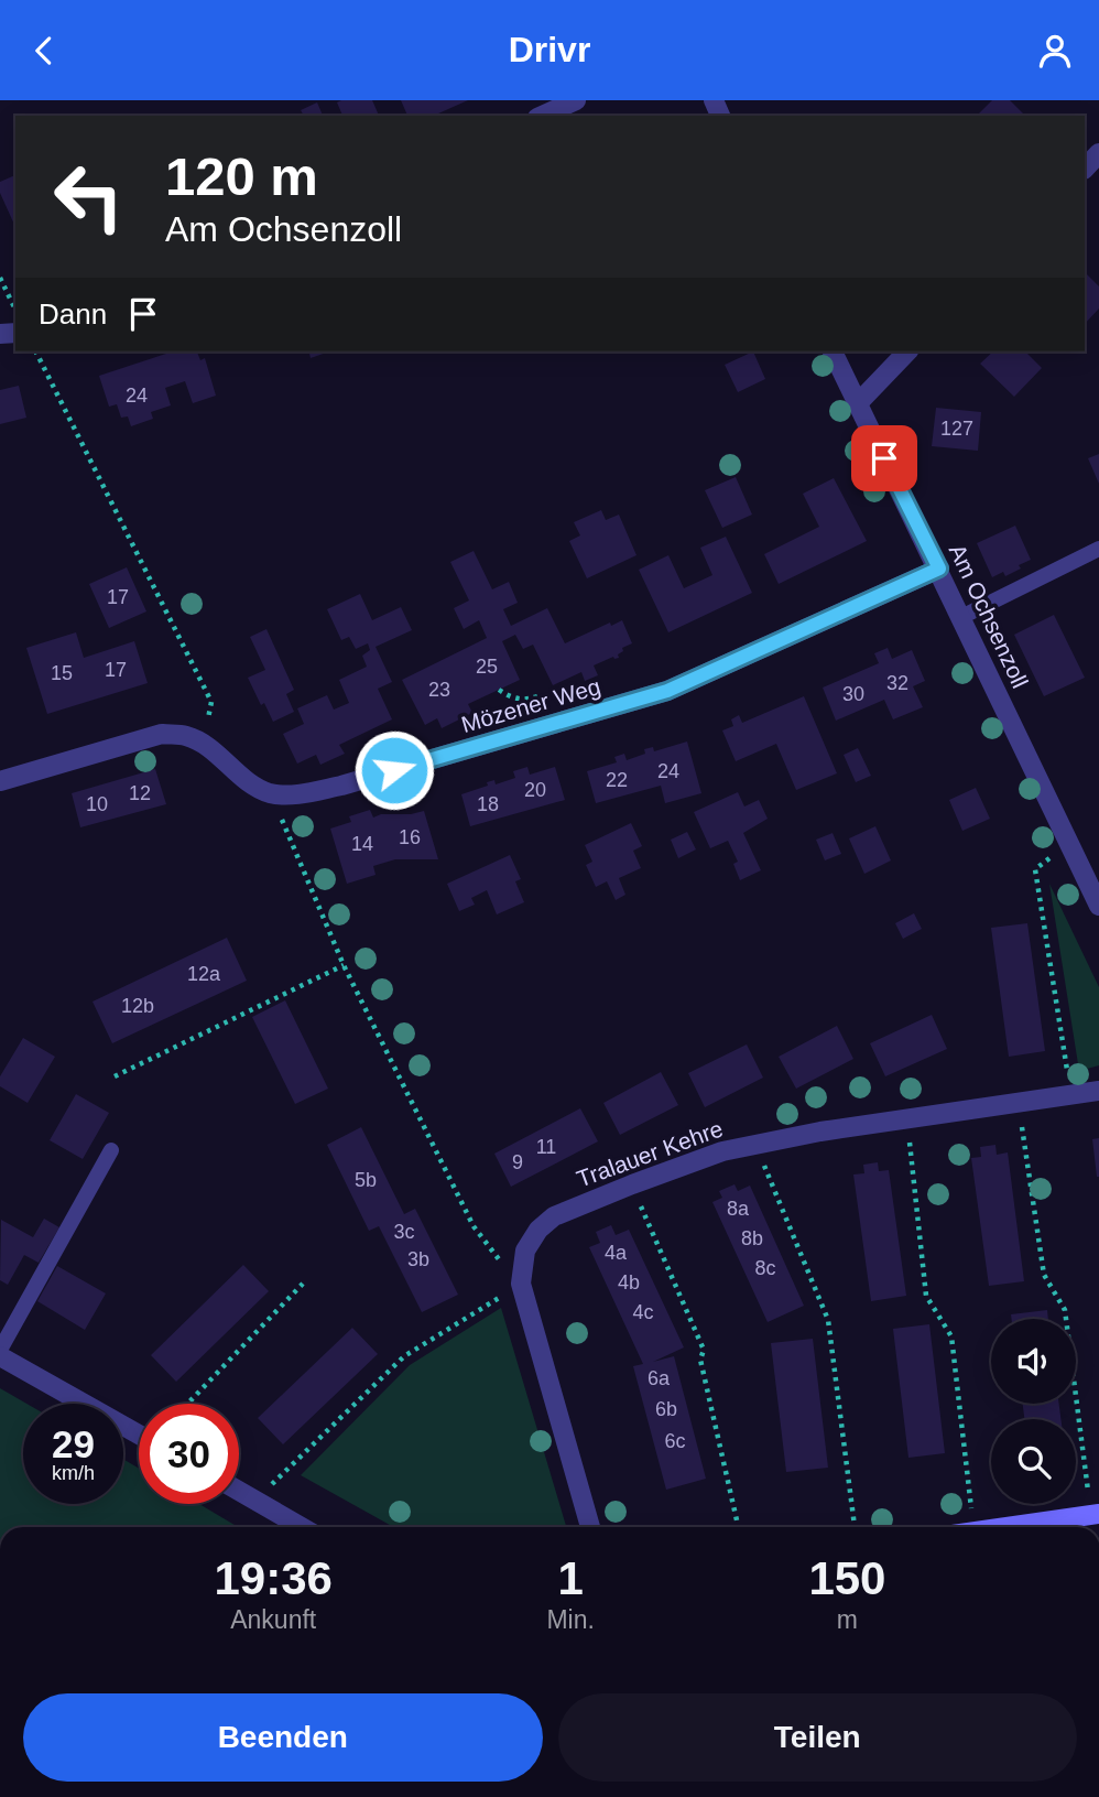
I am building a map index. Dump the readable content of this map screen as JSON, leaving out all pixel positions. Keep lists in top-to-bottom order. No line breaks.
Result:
{"streets":{"street":["Am Ochsenzoll","Mözener Weg","Tralauer Kehre"]},"crossings":[["Am Ochsenzoll","Mözener Weg"]],"house_numbers":["24","127","17","25","17","15","32","23","30","24","22","20","12","10","18","16","14","12a","12b","11","9","5b","8a","3c","8b","4a","3b","8c","4b","4c","6a","6b","6c"],"page":{"header":"Drivr","turn":["120 m","Am Ochsenzoll"],"then":"Dann","speed":"29 km/h","limit":"30","eta":["19:36","Ankunft","1","Min.","150","m"],"buttons":["Beenden","Teilen"]}}
